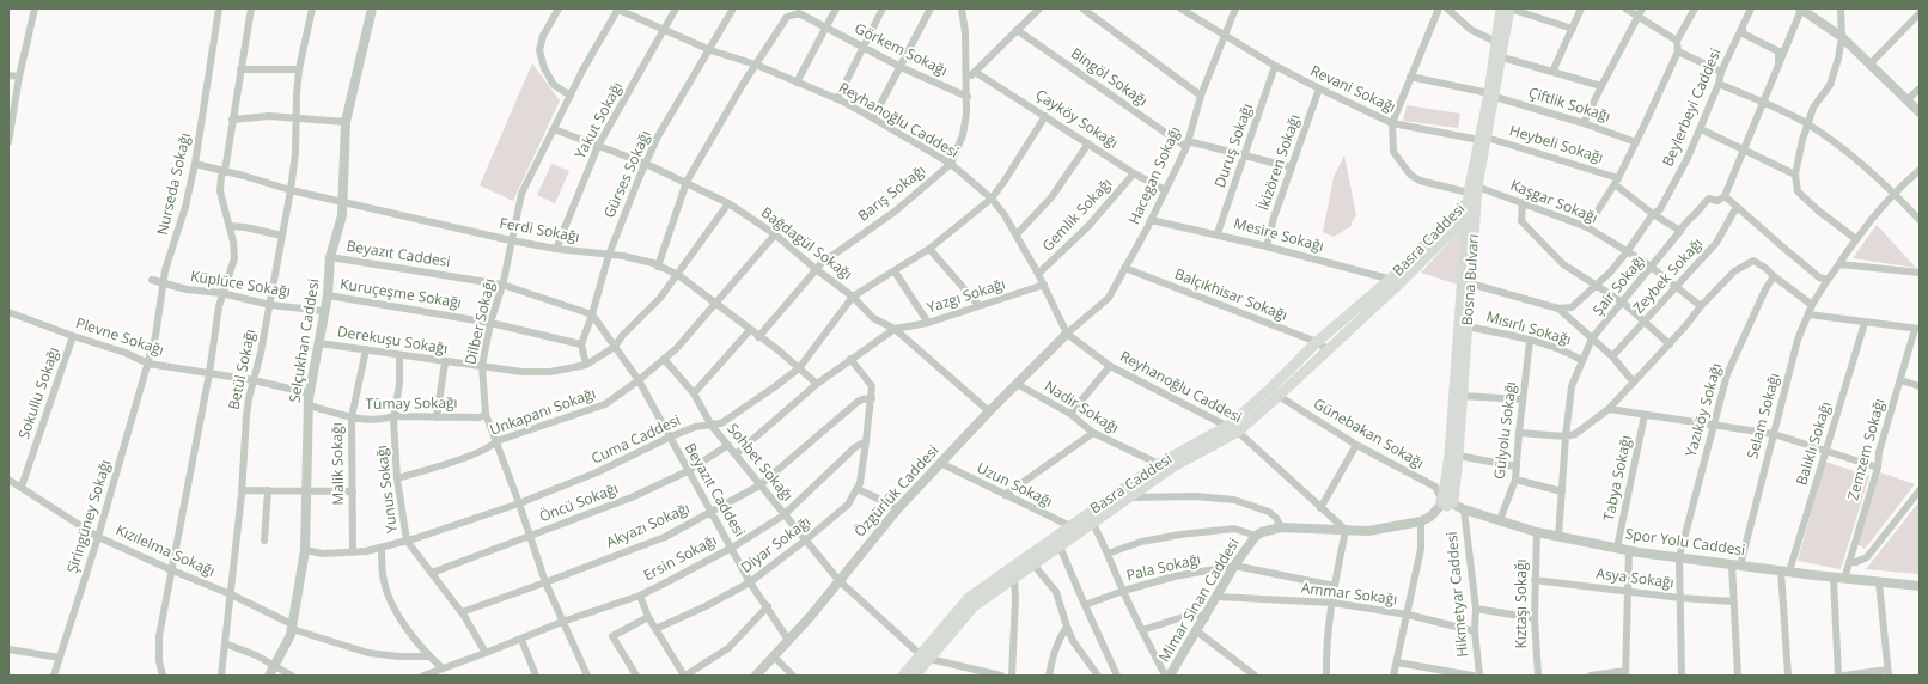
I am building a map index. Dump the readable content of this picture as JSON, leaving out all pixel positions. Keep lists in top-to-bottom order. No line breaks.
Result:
{"streets":{"main road":["Basra Caddesi","Bosna Bulvarı"],"street":["Görkem Sokağı","Bingöl Sokağı","Revani Sokağı","Çiftlik Sokağı","Beylerbeyi Caddesi","Çayköy Sokağı","Yakut Sokağı","Reyhanoğlu Caddesi","Heybeli Sokağı","Duruş Sokağı","İkizören Sokağı","Gürses Sokağı","Hacegan Sokağı","Nurseda Sokağı","Barış Sokağı","Kaşgar Sokağı","Gemlik Sokağı","Ferdi Sokağı","Mesire Sokağı","Bağdagül Sokağı","Beyazıt Caddesi","Zeybek Sokağı","Küplüce Sokağı","Şair Sokağı","Kuruçeşme Sokağı","Balçıkhisar Sokağı","Yazgı Sokağı","Dilber Sokağı","Mısırlı Sokağı","Plevne Sokağı","Selçukhan Caddesi","Derekuşu Sokağı","Betül Sokağı","Sokullu Sokağı","Tümay Sokağı","Nadir Sokağı","Yazıköy Sokağı","Unkapanı Sokağı","Selam Sokağı","Gülyolu Sokağı","Günebakan Sokağı","Cuma Caddesi","Balıklı Sokağı","Zemzem Sokağı","Sohbet Sokağı","Malik Sokağı","Tabya Sokağı","Uzun Sokağı","Yunus Sokağı","Özgürlük Caddesi","Öncü Sokağı","Şiringüney Sokağı","Akyazı Sokağı","Spor Yolu Caddesi","Diyar Sokağı","Kızılelma Sokağı","Ersin Sokağı","Pala Sokağı","Asya Sokağı","Ammar Sokağı","Hikmetyar Caddesi","Mimar Sinan Caddesi","Kıztaşı Sokağı"]},"crossings":[["Görkem Sokağı","Barış Sokağı"],["Bingöl Sokağı","Hacegan Sokağı"],["Revani Sokağı","Heybeli Sokağı"],["Revani Sokağı","Duruş Sokağı"],["Revani Sokağı","İkizören Sokağı"],["Revani Sokağı","Hacegan Sokağı"],["Revani Sokağı","Kaşgar Sokağı"],["Revani Sokağı","Bosna Bulvarı"],["Çiftlik Sokağı","Bosna Bulvarı"],["Beylerbeyi Caddesi","Kaşgar Sokağı"],["Çayköy Sokağı","Hacegan Sokağı"],["Çayköy Sokağı","Gemlik Sokağı"],["Çayköy Sokağı","Cuma Caddesi"],["Yakut Sokağı","Reyhanoğlu Caddesi"],["Yakut Sokağı","Ferdi Sokağı"],["Yakut Sokağı","Bağdagül Sokağı"],["Reyhanoğlu Caddesi","Gürses Sokağı"],["Reyhanoğlu Caddesi","Hacegan Sokağı"],["Reyhanoğlu Caddesi","Barış Sokağı"],["Reyhanoğlu Caddesi","Gemlik Sokağı"],["Reyhanoğlu Caddesi","Basra Caddesi"],["Reyhanoğlu Caddesi","Yazgı Sokağı"],["Reyhanoğlu Caddesi","Dilber Sokağı"],["Reyhanoğlu Caddesi","Cuma Caddesi"],["Reyhanoğlu Caddesi","Özgürlük Caddesi"],["Reyhanoğlu Caddesi","Mimar Sinan Caddesi"],["Heybeli Sokağı","Bosna Bulvarı"],["Duruş Sokağı","Mesire Sokağı"],["İkizören Sokağı","Mesire Sokağı"],["Gürses Sokağı","Ferdi Sokağı"],["Gürses Sokağı","Bağdagül Sokağı"],["Gürses Sokağı","Beyazıt Caddesi"],["Gürses Sokağı","Kuruçeşme Sokağı"],["Hacegan Sokağı","Mesire Sokağı"],["Hacegan Sokağı","Balçıkhisar Sokağı"],["Hacegan Sokağı","Özgürlük Caddesi"],["Nurseda Sokağı","Ferdi Sokağı"],["Nurseda Sokağı","Küplüce Sokağı"],["Nurseda Sokağı","Plevne Sokağı"],["Nurseda Sokağı","Şiringüney Sokağı"],["Barış Sokağı","Ferdi Sokağı"],["Barış Sokağı","Bağdagül Sokağı"],["Kaşgar Sokağı","Basra Caddesi"],["Kaşgar Sokağı","Zeybek Sokağı"],["Kaşgar Sokağı","Bosna Bulvarı"],["Kaşgar Sokağı","Şair Sokağı"],["Ferdi Sokağı","Dilber Sokağı"],["Ferdi Sokağı","Selçukhan Caddesi"],["Ferdi Sokağı","Derekuşu Sokağı"],["Ferdi Sokağı","Betül Sokağı"],["Ferdi Sokağı","Unkapanı Sokağı"],["Ferdi Sokağı","Cuma Caddesi"],["Mesire Sokağı","Basra Caddesi"],["Basra Caddesi","Bosna Bulvarı"],["Basra Caddesi","Balçıkhisar Sokağı"],["Basra Caddesi","Nadir Sokağı"],["Basra Caddesi","Günebakan Sokağı"],["Basra Caddesi","Sohbet Sokağı"],["Basra Caddesi","Uzun Sokağı"],["Bağdagül Sokağı","Yazgı Sokağı"],["Bağdagül Sokağı","Dilber Sokağı"],["Bağdagül Sokağı","Derekuşu Sokağı"],["Bağdagül Sokağı","Unkapanı Sokağı"],["Bağdagül Sokağı","Cuma Caddesi"],["Bağdagül Sokağı","Özgürlük Caddesi"],["Beyazıt Caddesi","Dilber Sokağı"],["Beyazıt Caddesi","Selçukhan Caddesi"],["Beyazıt Caddesi","Derekuşu Sokağı"],["Beyazıt Caddesi","Unkapanı Sokağı"],["Beyazıt Caddesi","Cuma Caddesi"],["Beyazıt Caddesi","Özgürlük Caddesi"],["Beyazıt Caddesi","Öncü Sokağı"],["Beyazıt Caddesi","Akyazı Sokağı"],["Beyazıt Caddesi","Diyar Sokağı"],["Beyazıt Caddesi","Ersin Sokağı"],["Bosna Bulvarı","Mısırlı Sokağı"],["Bosna Bulvarı","Günebakan Sokağı"],["Bosna Bulvarı","Spor Yolu Caddesi"],["Bosna Bulvarı","Mimar Sinan Caddesi"],["Küplüce Sokağı","Selçukhan Caddesi"],["Küplüce Sokağı","Betül Sokağı"],["Şair Sokağı","Mısırlı Sokağı"],["Şair Sokağı","Spor Yolu Caddesi"],["Kuruçeşme Sokağı","Dilber Sokağı"],["Kuruçeşme Sokağı","Selçukhan Caddesi"],["Dilber Sokağı","Derekuşu Sokağı"],["Dilber Sokağı","Tümay Sokağı"],["Dilber Sokağı","Unkapanı Sokağı"],["Dilber Sokağı","Cuma Caddesi"],["Dilber Sokağı","Öncü Sokağı"],["Dilber Sokağı","Akyazı Sokağı"],["Dilber Sokağı","Ersin Sokağı"],["Mısırlı Sokağı","Gülyolu Sokağı"],["Plevne Sokağı","Selçukhan Caddesi"],["Plevne Sokağı","Betül Sokağı"],["Plevne Sokağı","Sokullu Sokağı"],["Plevne Sokağı","Şiringüney Sokağı"],["Selçukhan Caddesi","Derekuşu Sokağı"],["Selçukhan Caddesi","Tümay Sokağı"],["Selçukhan Caddesi","Cuma Caddesi"],["Selçukhan Caddesi","Kızılelma Sokağı"],["Derekuşu Sokağı","Malik Sokağı"],["Derekuşu Sokağı","Yunus Sokağı"],["Betül Sokağı","Kızılelma Sokağı"],["Sokullu Sokağı","Kızılelma Sokağı"],["Tümay Sokağı","Malik Sokağı"],["Tümay Sokağı","Yunus Sokağı"],["Nadir Sokağı","Özgürlük Caddesi"],["Yazıköy Sokağı","Spor Yolu Caddesi"],["Yazıköy Sokağı","Asya Sokağı"],["Unkapanı Sokağı","Sohbet Sokağı"],["Unkapanı Sokağı","Yunus Sokağı"],["Selam Sokağı","Spor Yolu Caddesi"],["Selam Sokağı","Asya Sokağı"],["Gülyolu Sokağı","Spor Yolu Caddesi"],["Günebakan Sokağı","Spor Yolu Caddesi"],["Günebakan Sokağı","Mimar Sinan Caddesi"],["Cuma Caddesi","Sohbet Sokağı"],["Cuma Caddesi","Malik Sokağı"],["Cuma Caddesi","Yunus Sokağı"],["Balıklı Sokağı","Spor Yolu Caddesi"],["Zemzem Sokağı","Spor Yolu Caddesi"],["Sohbet Sokağı","Özgürlük Caddesi"],["Sohbet Sokağı","Öncü Sokağı"],["Sohbet Sokağı","Akyazı Sokağı"],["Sohbet Sokağı","Diyar Sokağı"],["Sohbet Sokağı","Ersin Sokağı"],["Tabya Sokağı","Spor Yolu Caddesi"],["Uzun Sokağı","Özgürlük Caddesi"],["Yunus Sokağı","Öncü Sokağı"],["Yunus Sokağı","Akyazı Sokağı"],["Yunus Sokağı","Ersin Sokağı"],["Şiringüney Sokağı","Kızılelma Sokağı"],["Spor Yolu Caddesi","Hikmetyar Caddesi"],["Spor Yolu Caddesi","Mimar Sinan Caddesi"],["Spor Yolu Caddesi","Kıztaşı Sokağı"],["Diyar Sokağı","Ersin Sokağı"],["Pala Sokağı","Mimar Sinan Caddesi"],["Asya Sokağı","Kıztaşı Sokağı"],["Ammar Sokağı","Hikmetyar Caddesi"],["Ammar Sokağı","Mimar Sinan Caddesi"]]}
